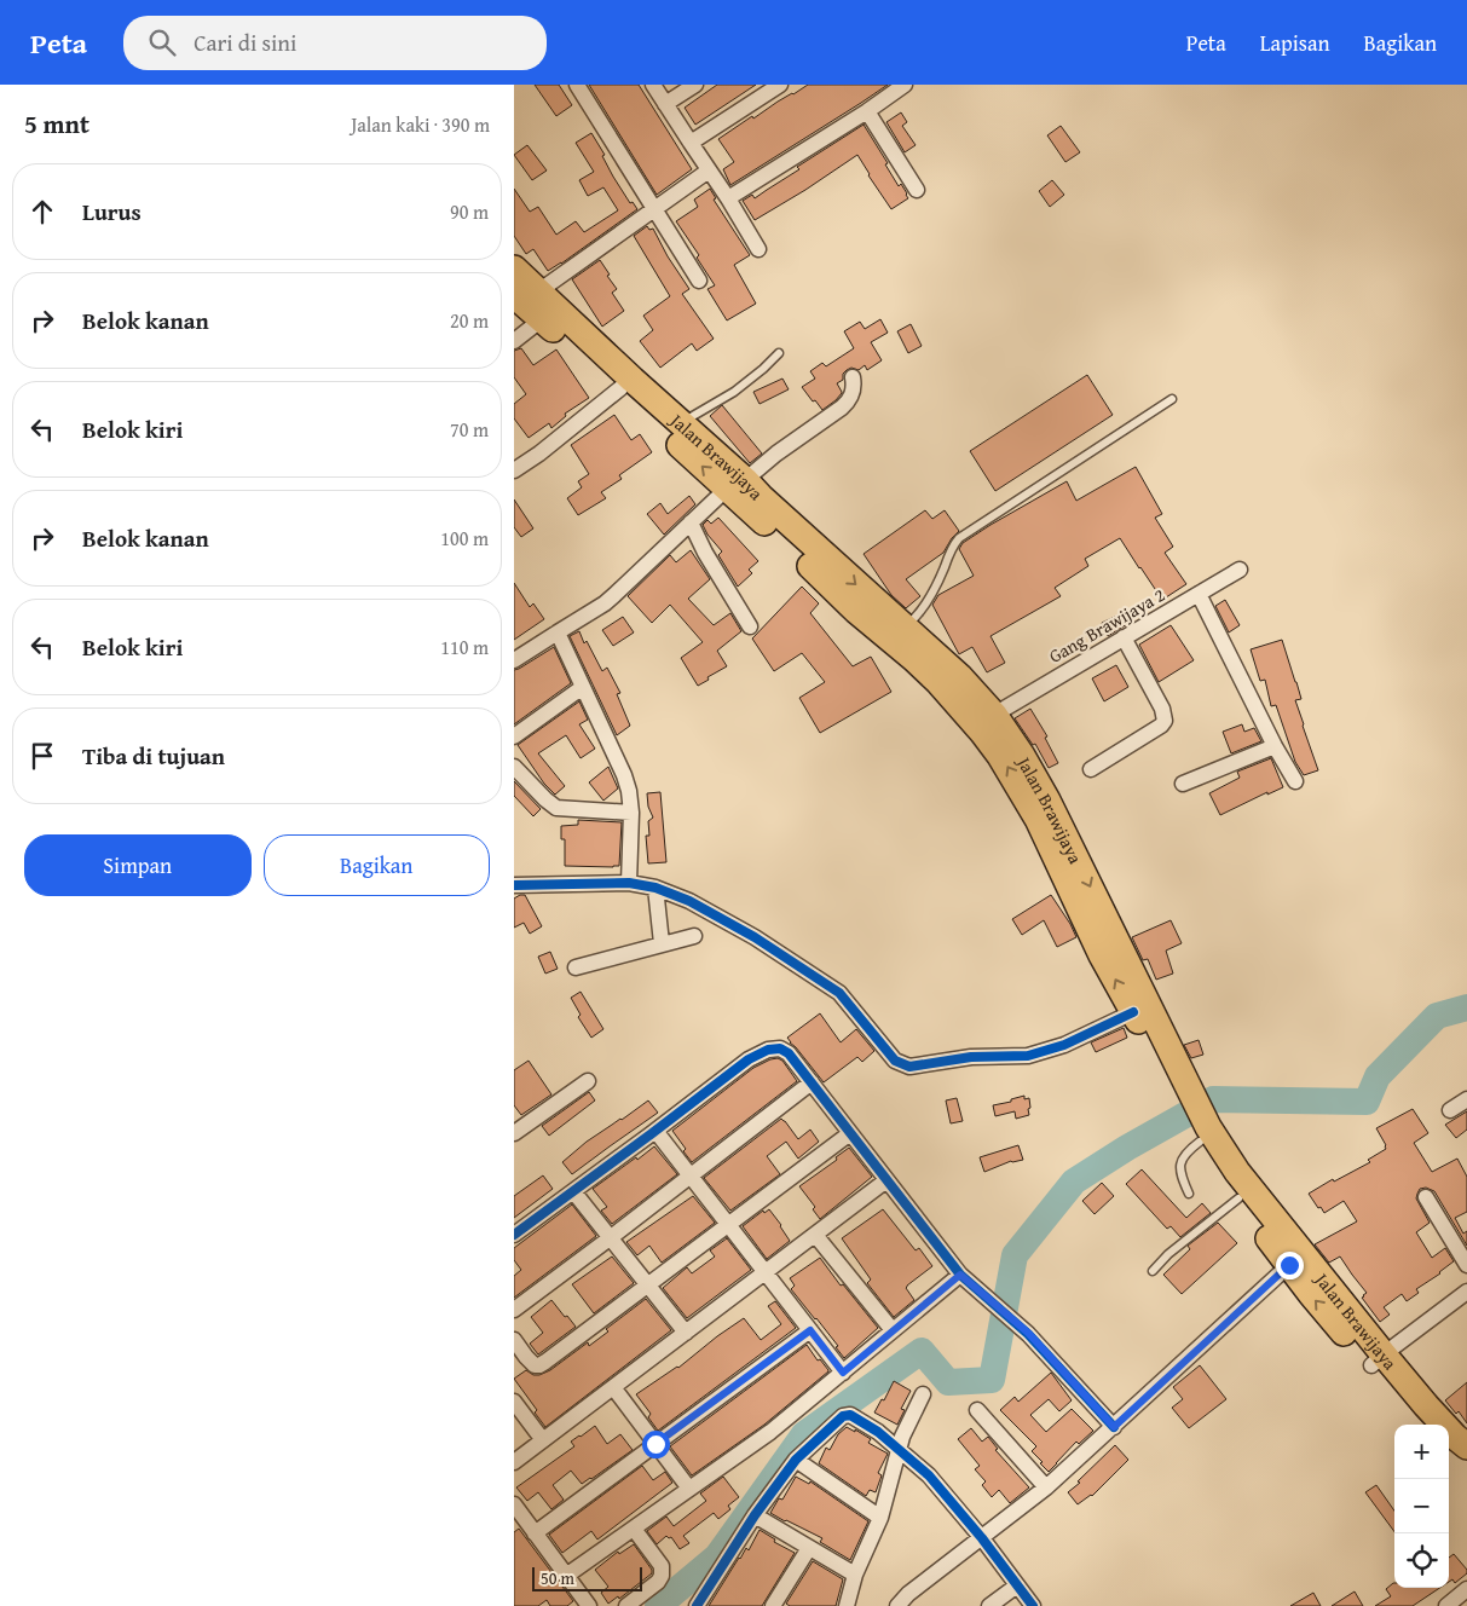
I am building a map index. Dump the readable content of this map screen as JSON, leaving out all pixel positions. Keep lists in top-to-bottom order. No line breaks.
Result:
{"streets":{"highway":["Jalan Brawijaya"],"street":["Gang Brawijaya 2"]},"crossings":[["Jalan Brawijaya","Gang Brawijaya 2"]],"scale_bar":"50 m","page":{"header":"Peta","search":"Cari di sini","nav":["Peta","Lapisan","Bagikan"],"heading":["5 mnt","Jalan kaki · 390 m"],"list":[["Lurus","90 m"],["Belok kanan","20 m"],["Belok kiri","70 m"],["Belok kanan","100 m"],["Belok kiri","110 m"],"Tiba di tujuan"],"buttons":["Simpan","Bagikan"],"map_buttons":["+","−"],"scale":"50 m"}}
